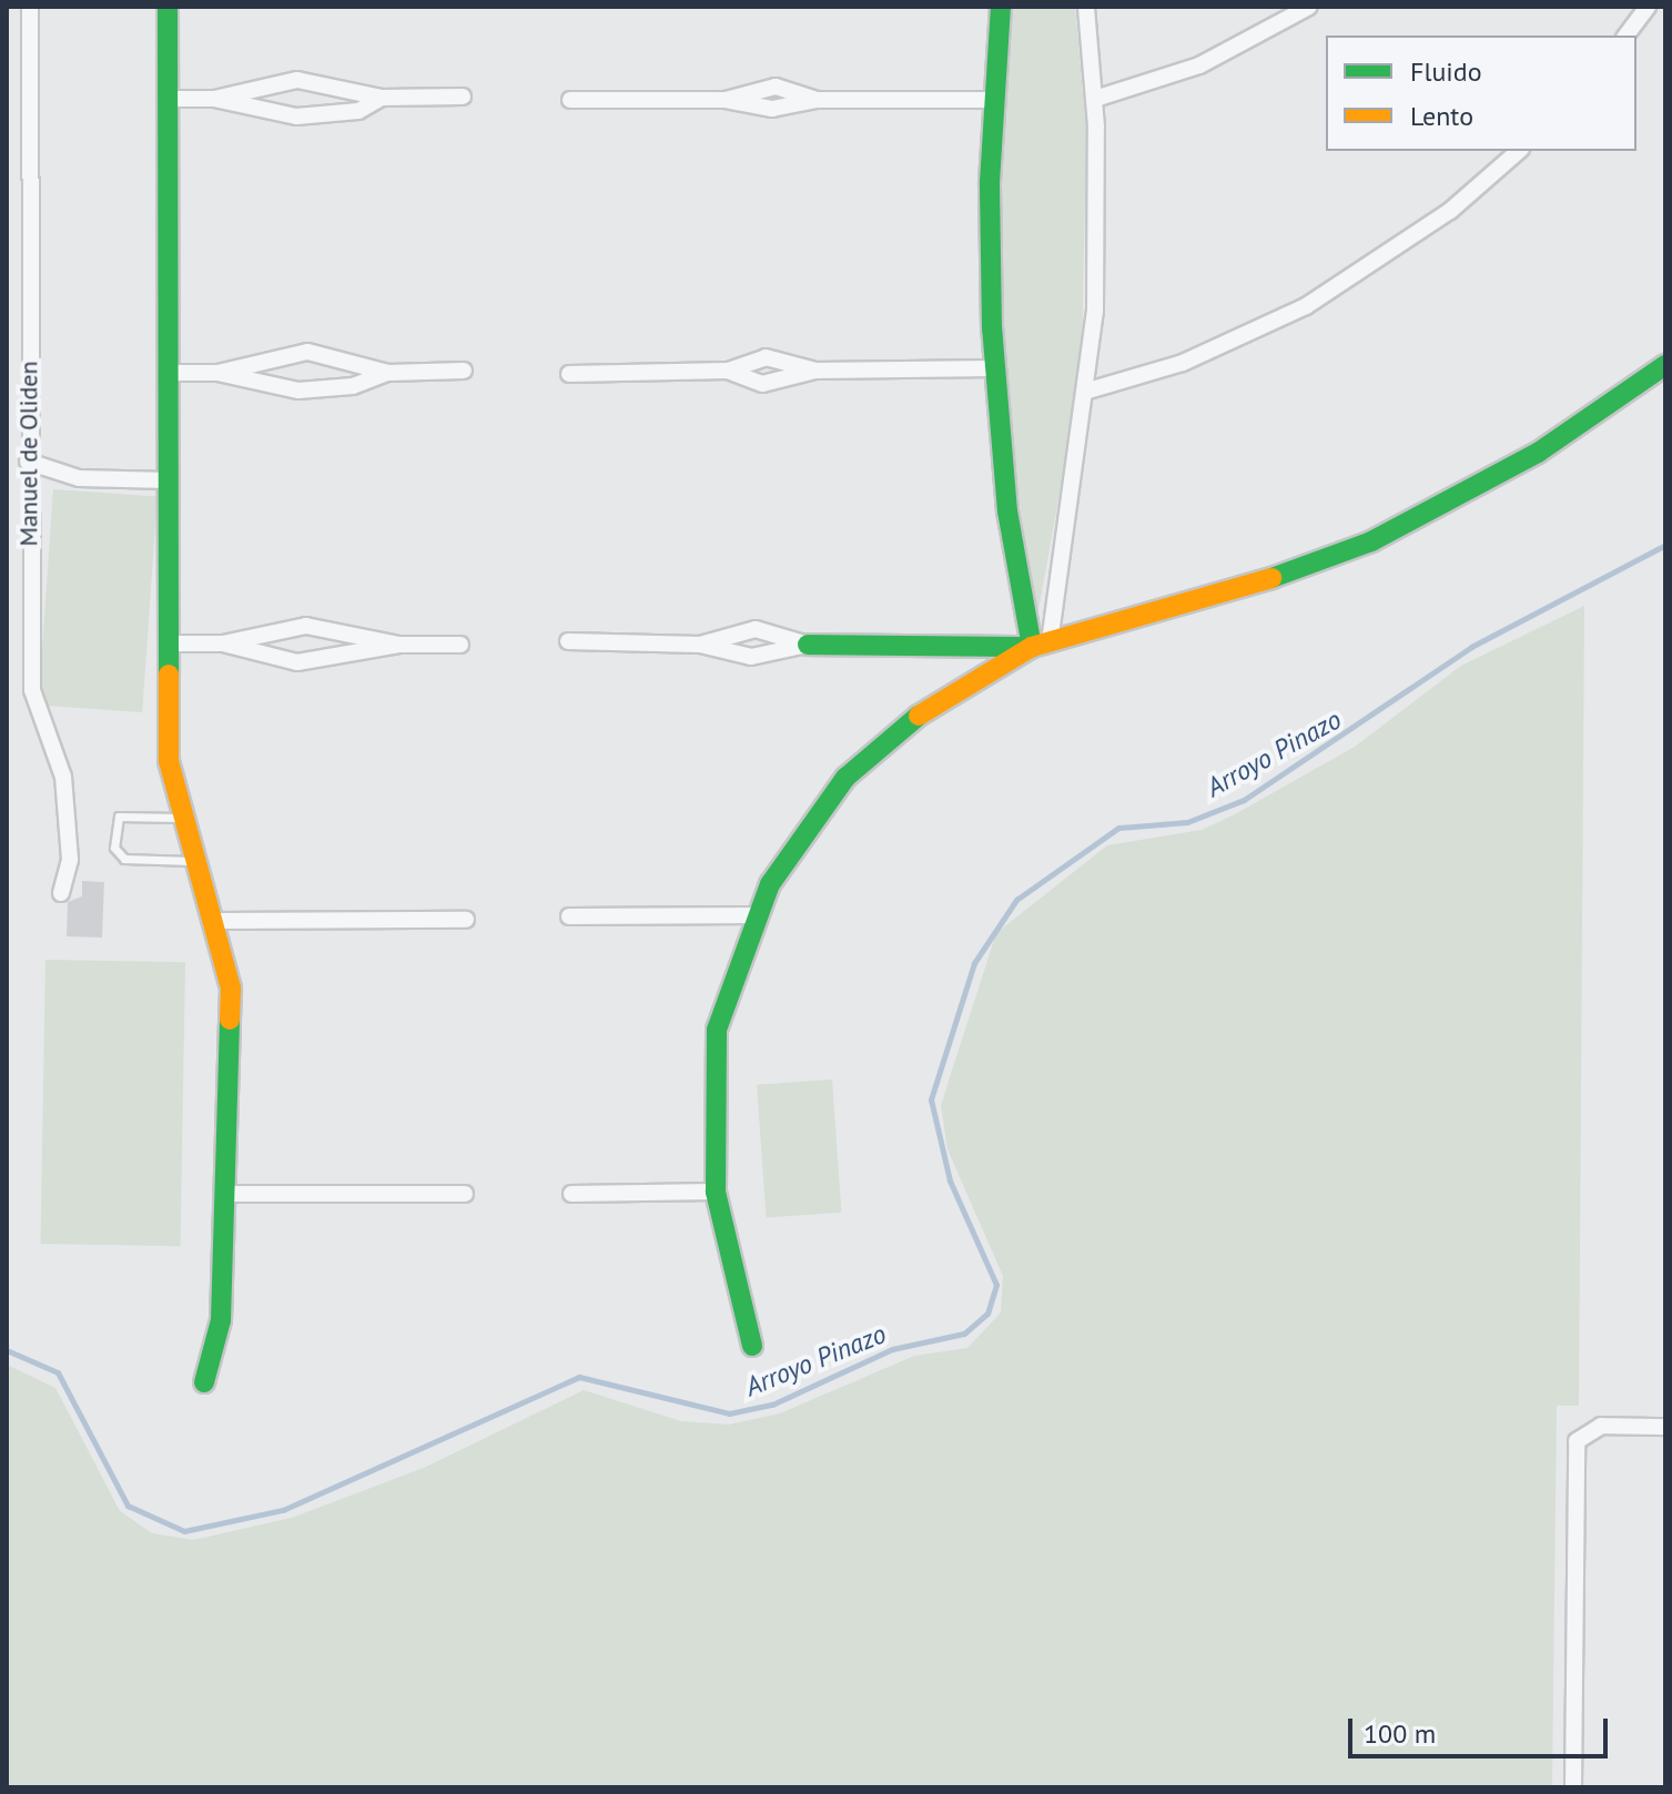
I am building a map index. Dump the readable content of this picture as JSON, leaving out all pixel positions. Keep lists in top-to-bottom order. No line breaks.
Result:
{"streets":{"street":["Manuel de Oliden"]},"water":["Arroyo Pinazo"],"legend":["Fluido","Lento"],"scale_bar":"100 m"}
